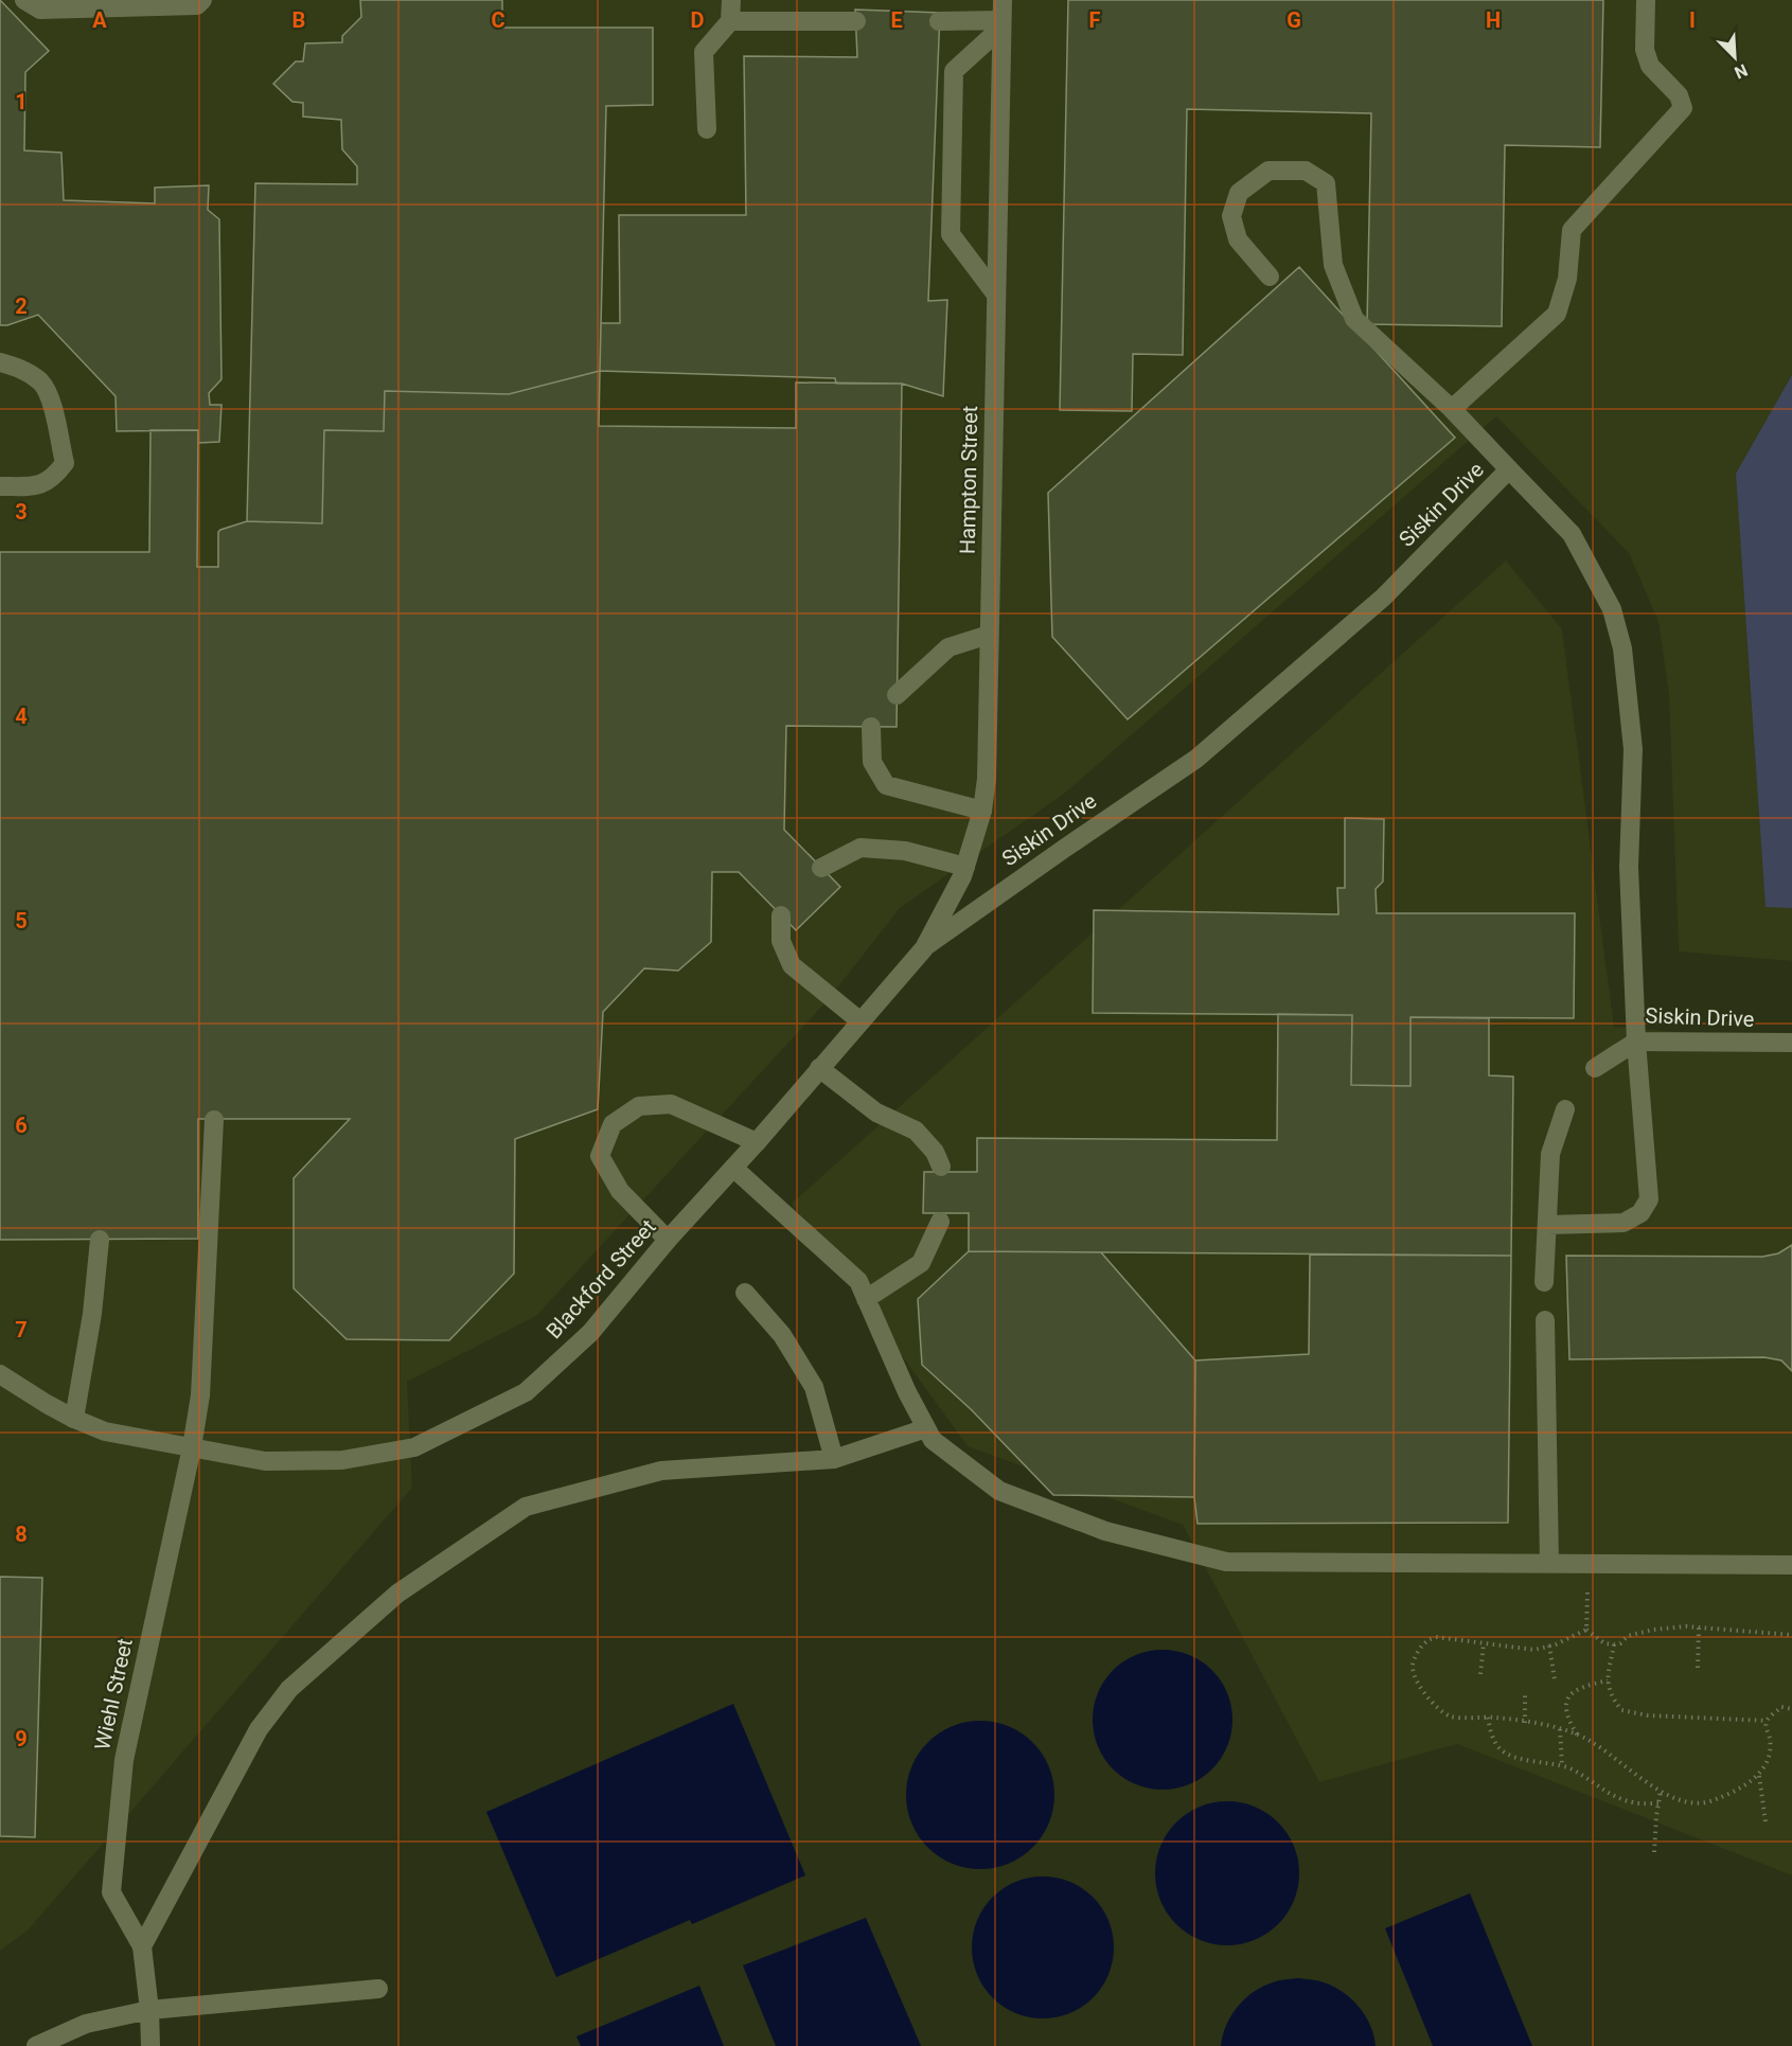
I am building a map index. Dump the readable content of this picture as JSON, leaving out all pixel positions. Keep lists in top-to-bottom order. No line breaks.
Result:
{"streets":{"street":["Hampton Street","Siskin Drive","Blackford Street","Wiehl Street"]},"crossings":[["Hampton Street","Siskin Drive"],["Hampton Street","Blackford Street"],["Siskin Drive","Blackford Street"],["Blackford Street","Wiehl Street"]],"north":"bottom right","grid":{"columns":["A","B","C","D","E","F","G","H","I"],"rows":["1","2","3","4","5","6","7","8","9"]}}
